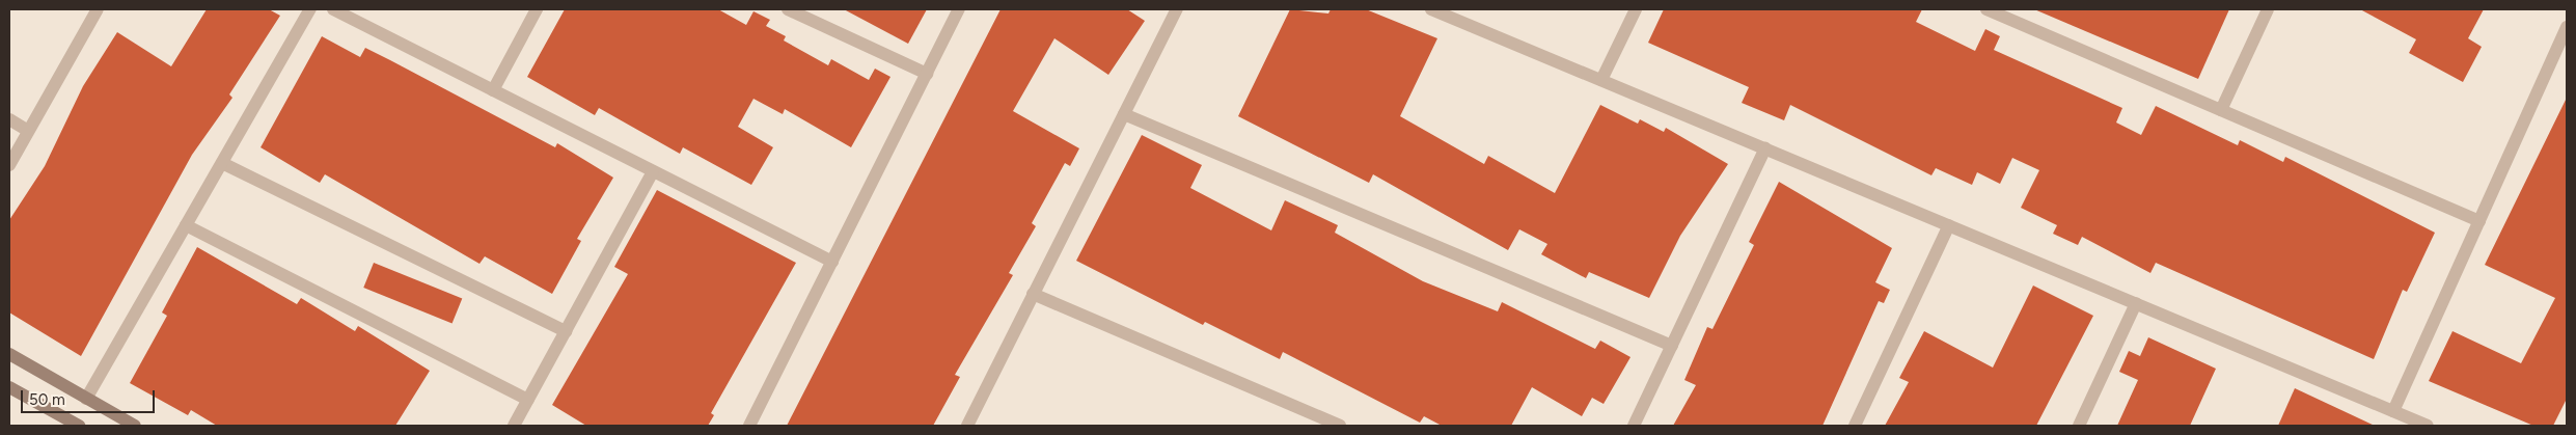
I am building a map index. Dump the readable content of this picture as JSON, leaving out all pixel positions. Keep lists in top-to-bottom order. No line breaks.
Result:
{"scale_bar":"50 m"}
